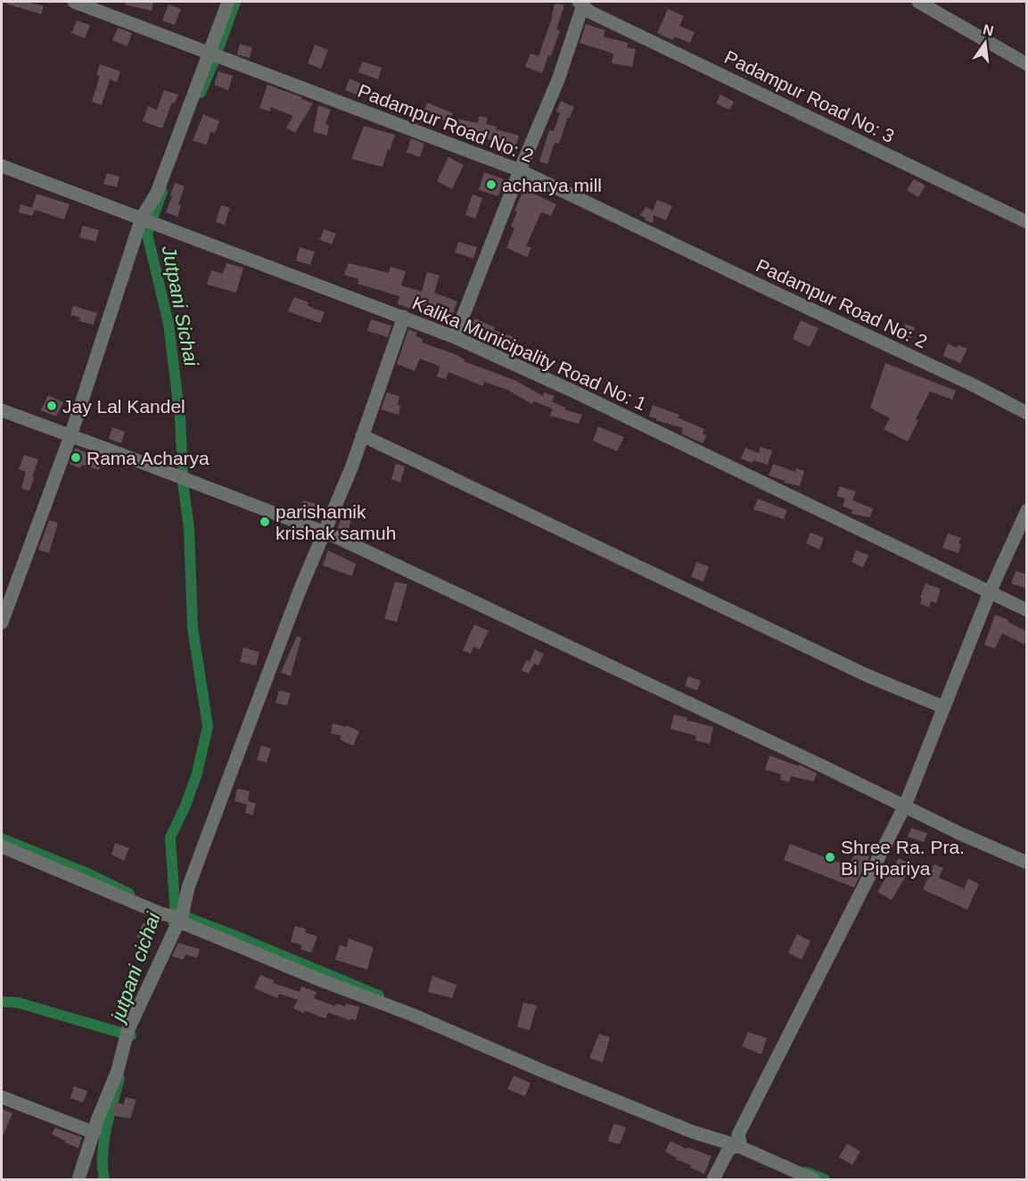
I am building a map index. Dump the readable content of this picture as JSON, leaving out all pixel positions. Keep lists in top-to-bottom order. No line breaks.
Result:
{"streets":{"street":["Padampur Road No: 3","Padampur Road No: 2","Kalika Municipality Road No: 1"]},"water":["Jutpani Sichai","jutpani cichai"],"places":["acharya mill","Jay Lal Kandel","Rama Acharya","parishamik krishak samuh","Shree Ra. Pra. Bi Pipariya"],"north":"top"}
